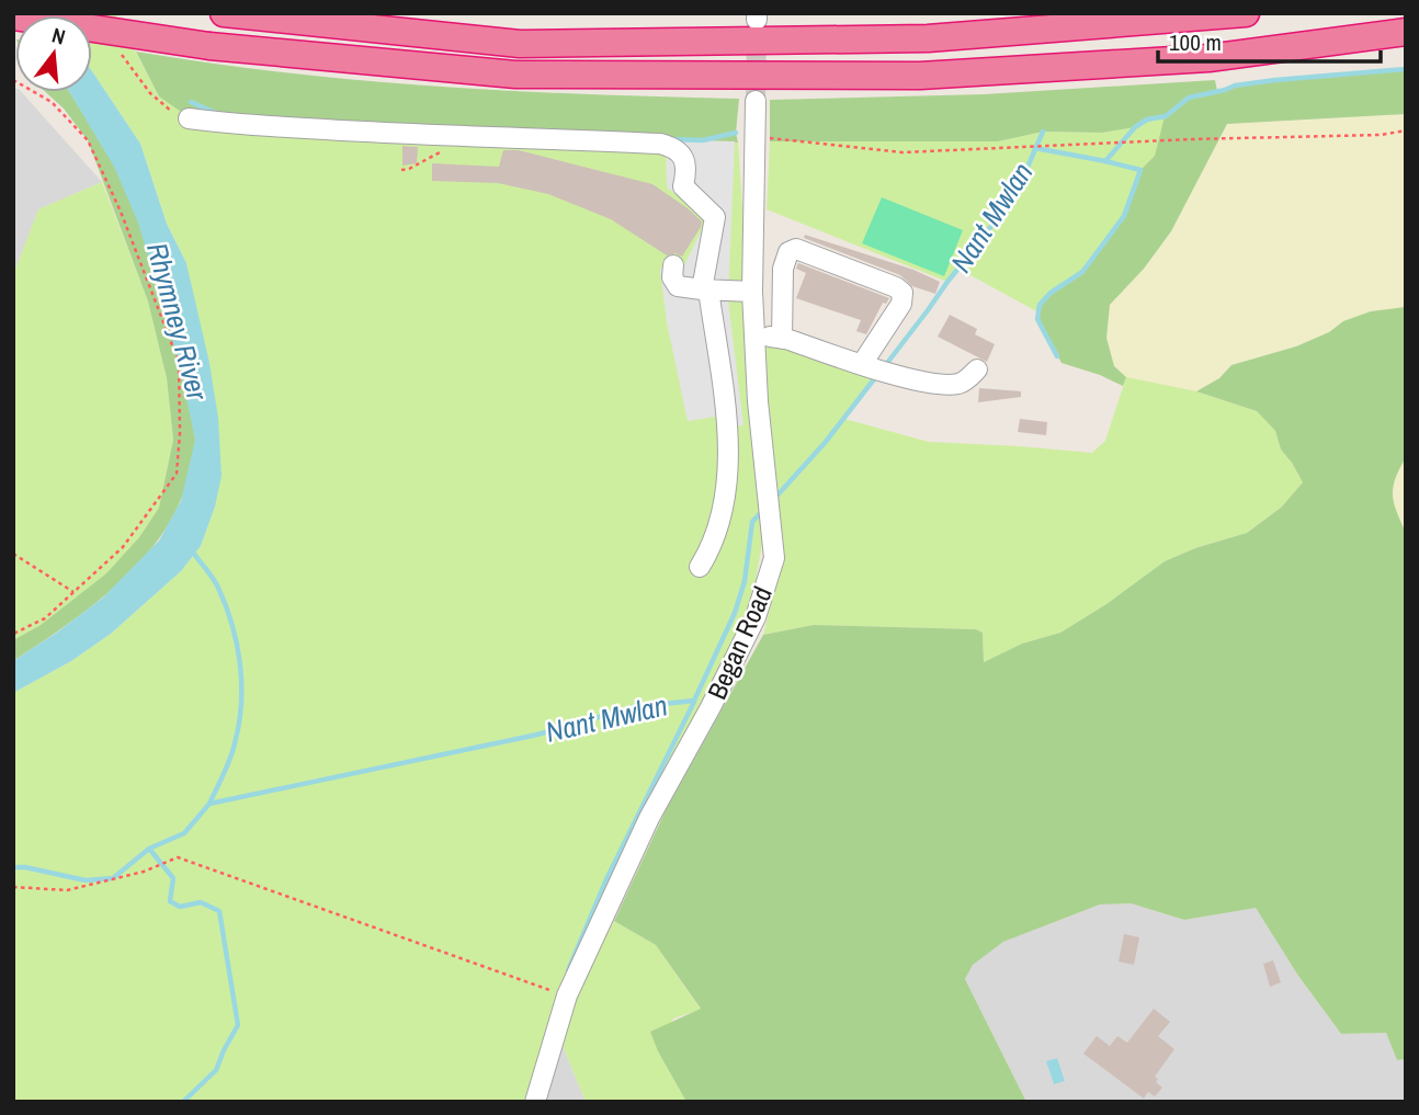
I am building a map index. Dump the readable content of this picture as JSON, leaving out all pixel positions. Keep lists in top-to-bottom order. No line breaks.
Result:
{"streets":{"street":["Began Road"]},"water":["Nant Mwlan","Rhymney River"],"scale_bar":"100 m","north":"top"}
